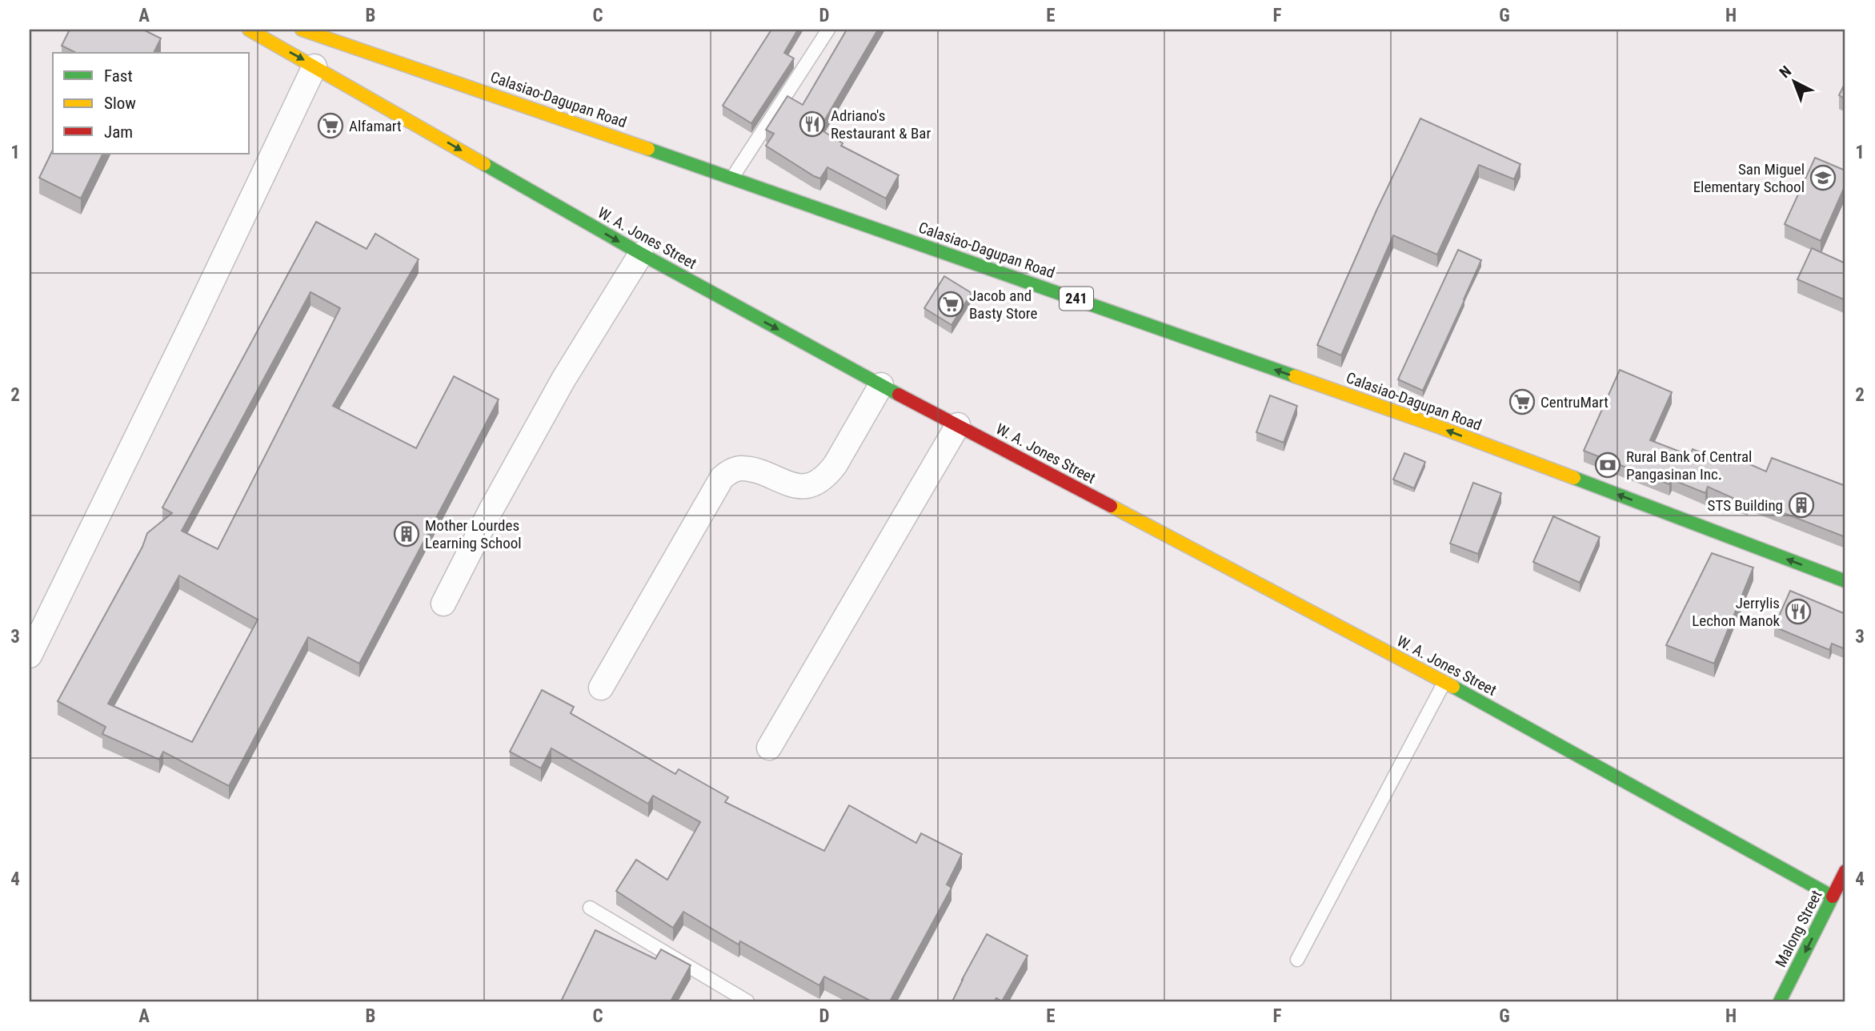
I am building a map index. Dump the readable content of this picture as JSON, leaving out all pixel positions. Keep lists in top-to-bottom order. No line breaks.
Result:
{"streets":{"main road":["Calasiao-Dagupan Road","W. A. Jones Street","241","Malong Street"]},"crossings":[["W. A. Jones Street","Malong Street"]],"one_way":["Calasiao-Dagupan Road","W. A. Jones Street","Malong Street"],"places":{"restaurant":["Adriano's Restaurant & Bar","Jerrylis Lechon Manok"],"supermarket":["Alfamart","Jacob and Basty Store","CentruMart"],"school or university":["San Miguel Elementary School"],"bank":["Rural Bank of Central Pangasinan Inc."],"building":["STS Building","Mother Lourdes Learning School"]},"legend":["Fast","Slow","Jam"],"north":"top left","grid":{"columns":["A","B","C","D","E","F","G","H"],"rows":["1","2","3","4"]}}
